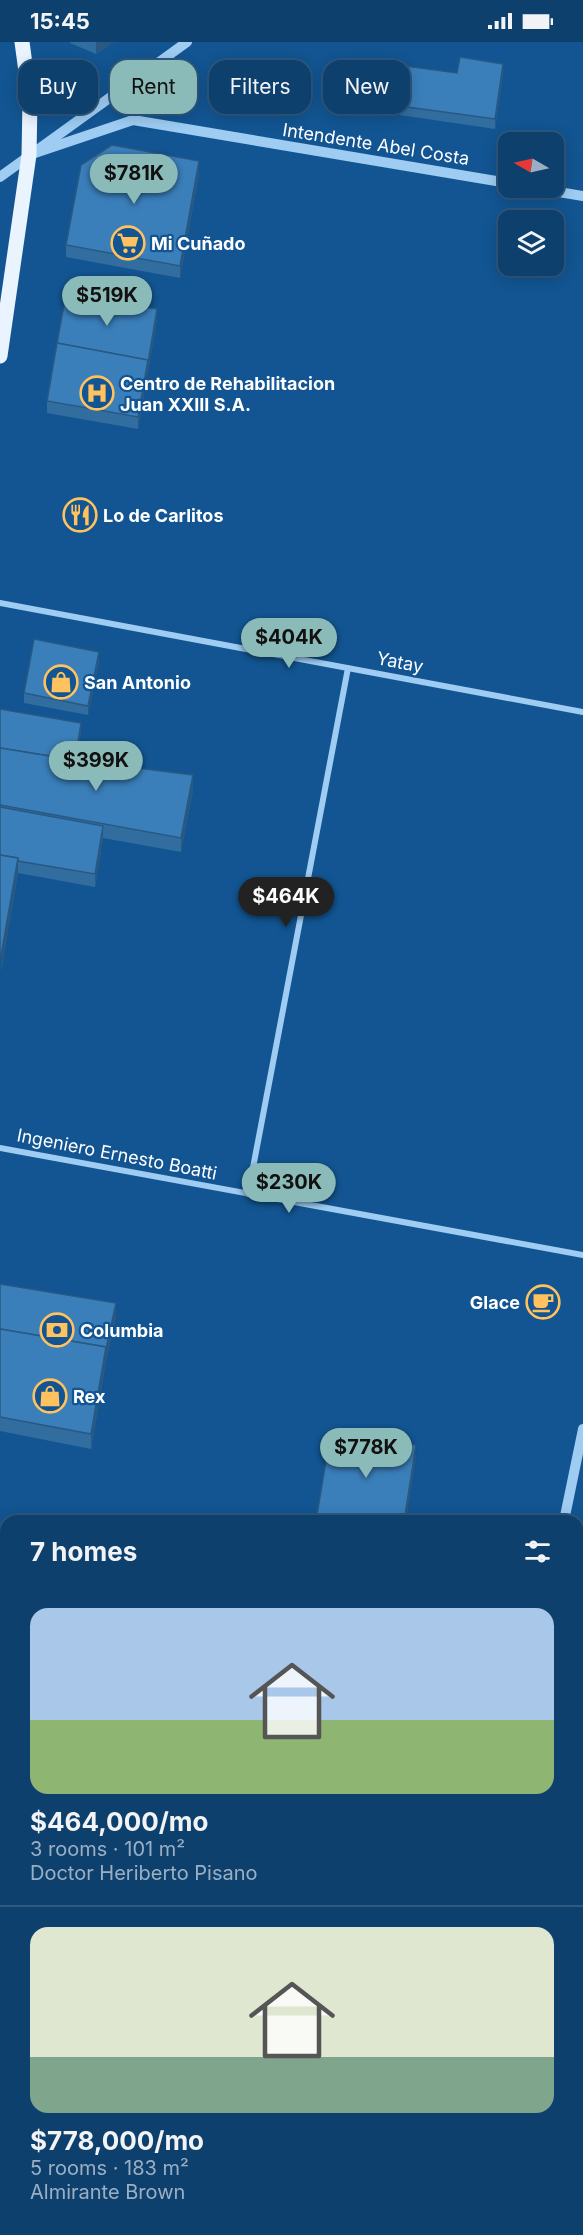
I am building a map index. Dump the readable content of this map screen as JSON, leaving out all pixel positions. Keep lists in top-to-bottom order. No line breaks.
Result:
{"streets":{"street":["Intendente Abel Costa","Yatay","Ingeniero Ernesto Boatti"]},"places":{"supermarket":["Mi Cuñado"],"hospital":["Centro de Rehabilitacion Juan XXIII S.A."],"restaurant":["Lo de Carlitos"],"shop":["San Antonio","Rex"],"cafe":["Glace"],"bank":["Columbia"]},"north":"left","page":{"status":"15:45","chip":["Buy","Rent","Filters","New"],"price":["$781K","$519K","$404K","$399K","$464K","$230K","$778K"],"heading":"7 homes","list":[{"name":"$464,000/mo","note":"3 rooms · 101 m² · Doctor Heriberto Pisano"},{"name":"$778,000/mo","note":"5 rooms · 183 m² · Almirante Brown"}]}}
